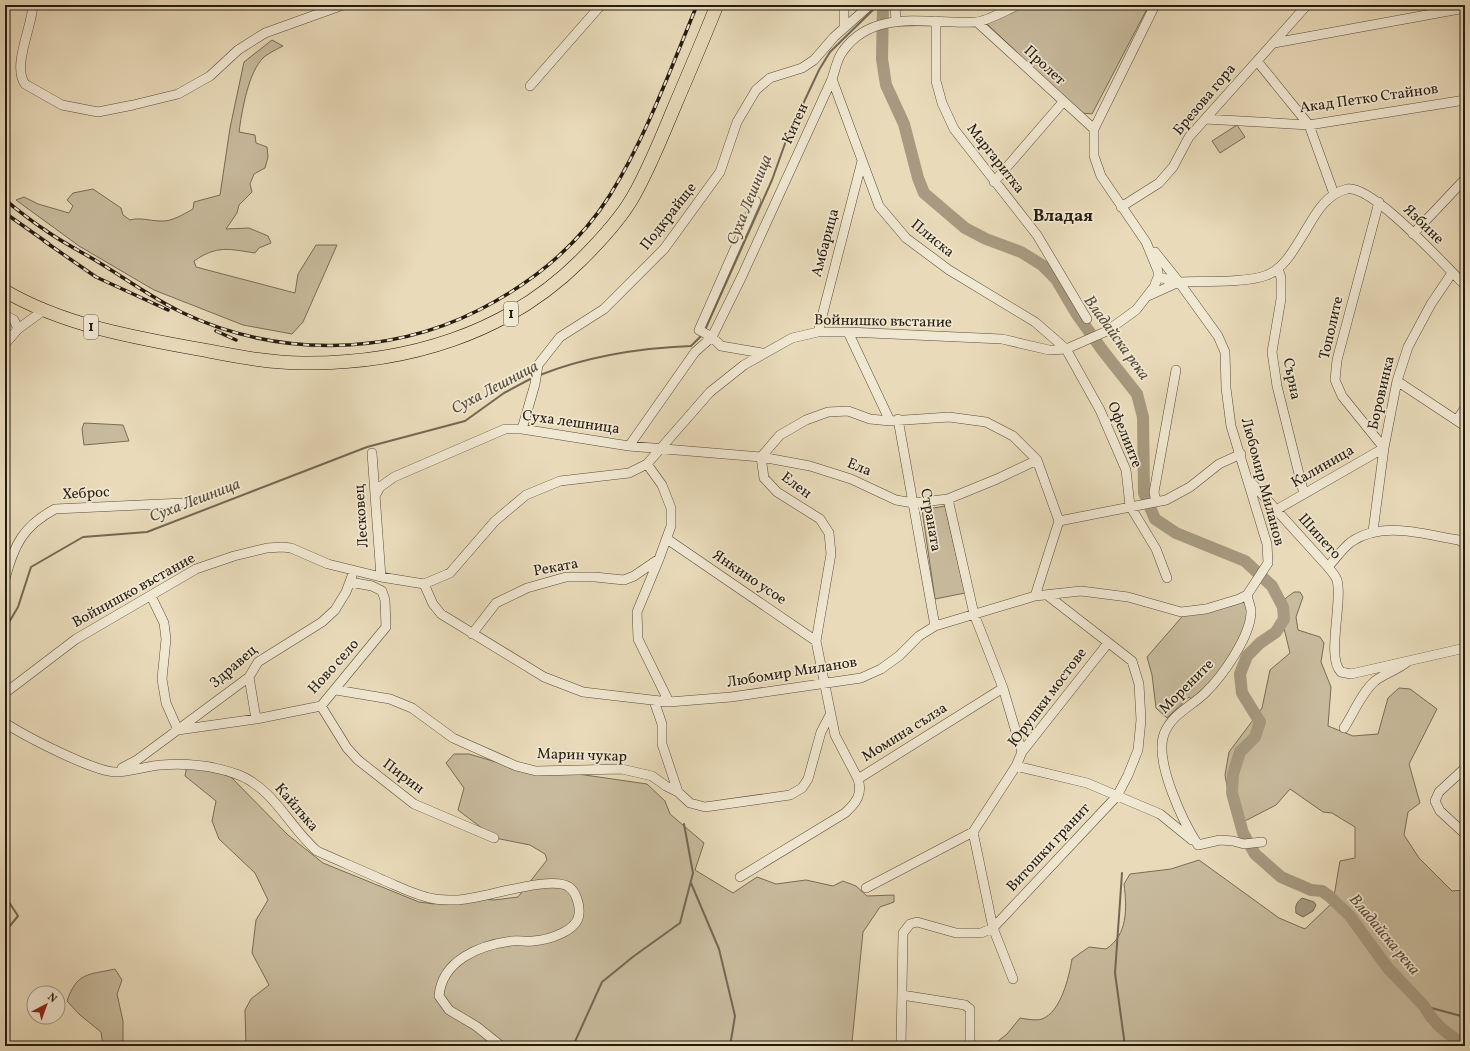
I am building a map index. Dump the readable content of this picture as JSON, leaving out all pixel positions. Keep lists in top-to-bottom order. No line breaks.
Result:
{"streets":{"highway":["1"],"street":["Пролет","Акад Петко Стайнов","Брезова гора","Китен","Маргаритка","Подкрайще","Язбине","Плиска","Амбарица","Войнишко въстание","Тополите","Сърна","Боровинка","Суха лешница","Офелиите","Калиница","Ела","Любомир Миланов","Елен","Хеброс","Лесковец","Страната","Шипето","Реката","Янкино усое","Здравец","Ново село","Морените","Юрушки мостове","Момина сълза","Марин чукар","Пирин","Кайлъка","Витошки гранит"]},"crossings":[["Акад Петко Стайнов","Брезова гора"],["Китен","Плиска"],["Китен","Суха лешница"],["Подкрайще","Суха лешница"],["Язбине","Тополите"],["Язбине","Боровинка"],["Плиска","Амбарица"],["Плиска","Войнишко въстание"],["Плиска","Офелиите"],["Амбарица","Войнишко въстание"],["Войнишко въстание","Суха лешница"],["Войнишко въстание","Офелиите"],["Войнишко въстание","Ела"],["Войнишко въстание","Любомир Миланов"],["Войнишко въстание","Лесковец"],["Войнишко въстание","Страната"],["Войнишко въстание","Здравец"],["Тополите","Боровинка"],["Тополите","Калиница"],["Сърна","Калиница"],["Боровинка","Калиница"],["Суха лешница","Ела"],["Суха лешница","Лесковец"],["Калиница","Шипето"],["Ела","Елен"],["Ела","Страната"],["Любомир Миланов","Елен"],["Любомир Миланов","Страната"],["Любомир Миланов","Шипето"],["Любомир Миланов","Реката"],["Любомир Миланов","Морените"],["Любомир Миланов","Витошки гранит"],["Елен","Янкино усое"],["Елен","Момина сълза"],["Елен","Марин чукар"],["Здравец","Ново село"],["Здравец","Кайлъка"],["Ново село","Марин чукар"],["Ново село","Пирин"],["Юрушки мостове","Витошки гранит"]],"districts":["Владая"],"water":["Суха Лешница","Владайска река"],"north":"top right"}
